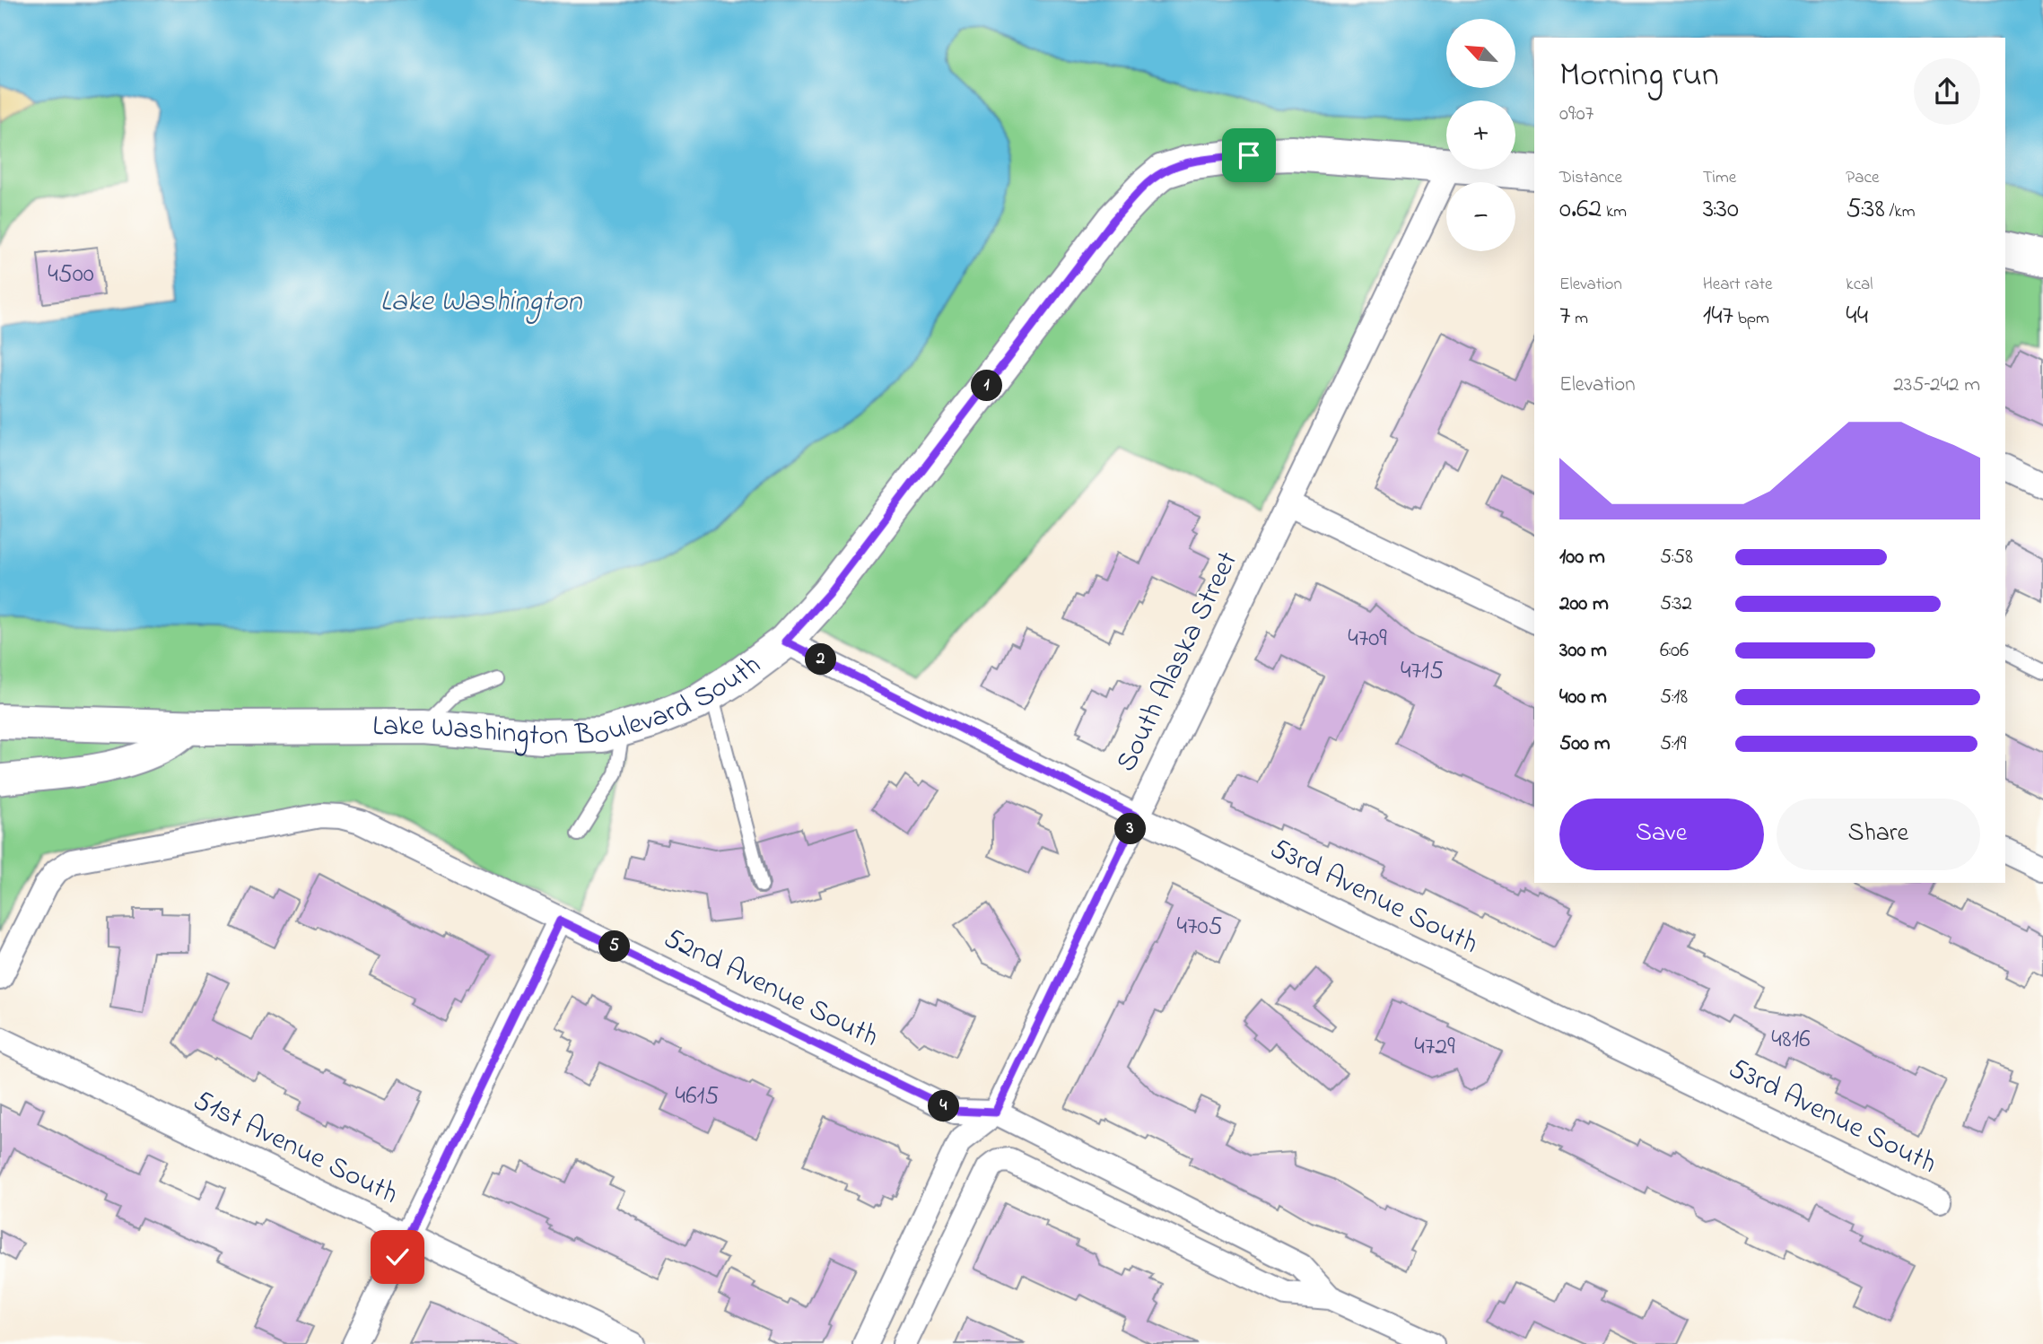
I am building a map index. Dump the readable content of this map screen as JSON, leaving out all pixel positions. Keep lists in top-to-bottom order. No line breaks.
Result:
{"streets":{"main road":["Lake Washington Boulevard South"],"street":["South Alaska Street","53rd Avenue South","52nd Avenue South","51st Avenue South"]},"crossings":[["South Alaska Street","53rd Avenue South"],["South Alaska Street","52nd Avenue South"],["Lake Washington Boulevard South","53rd Avenue South"]],"water":["Lake Washington"],"house_numbers":["4500","4709","4715","4705","4816","4729","4615"],"north":"top left","page":{"map_buttons":["+","−"],"heading":["Morning run","09:07"],"stats":[["Distance","0.62 km"],["Time","3:30"],["Pace","5:38 /km"],["Elevation","7 m"],["Heart rate","147 bpm"],["kcal","44"]],"chart":["Elevation","235–242 m"],"pins":["1","2","3","5","4"],"list":[{"name":"100 m","note":"5:58"},{"name":"200 m","note":"5:32"},{"name":"300 m","note":"6:06"},{"name":"400 m","note":"5:18"},{"name":"500 m","note":"5:19"}],"buttons":["Save","Share"]}}
